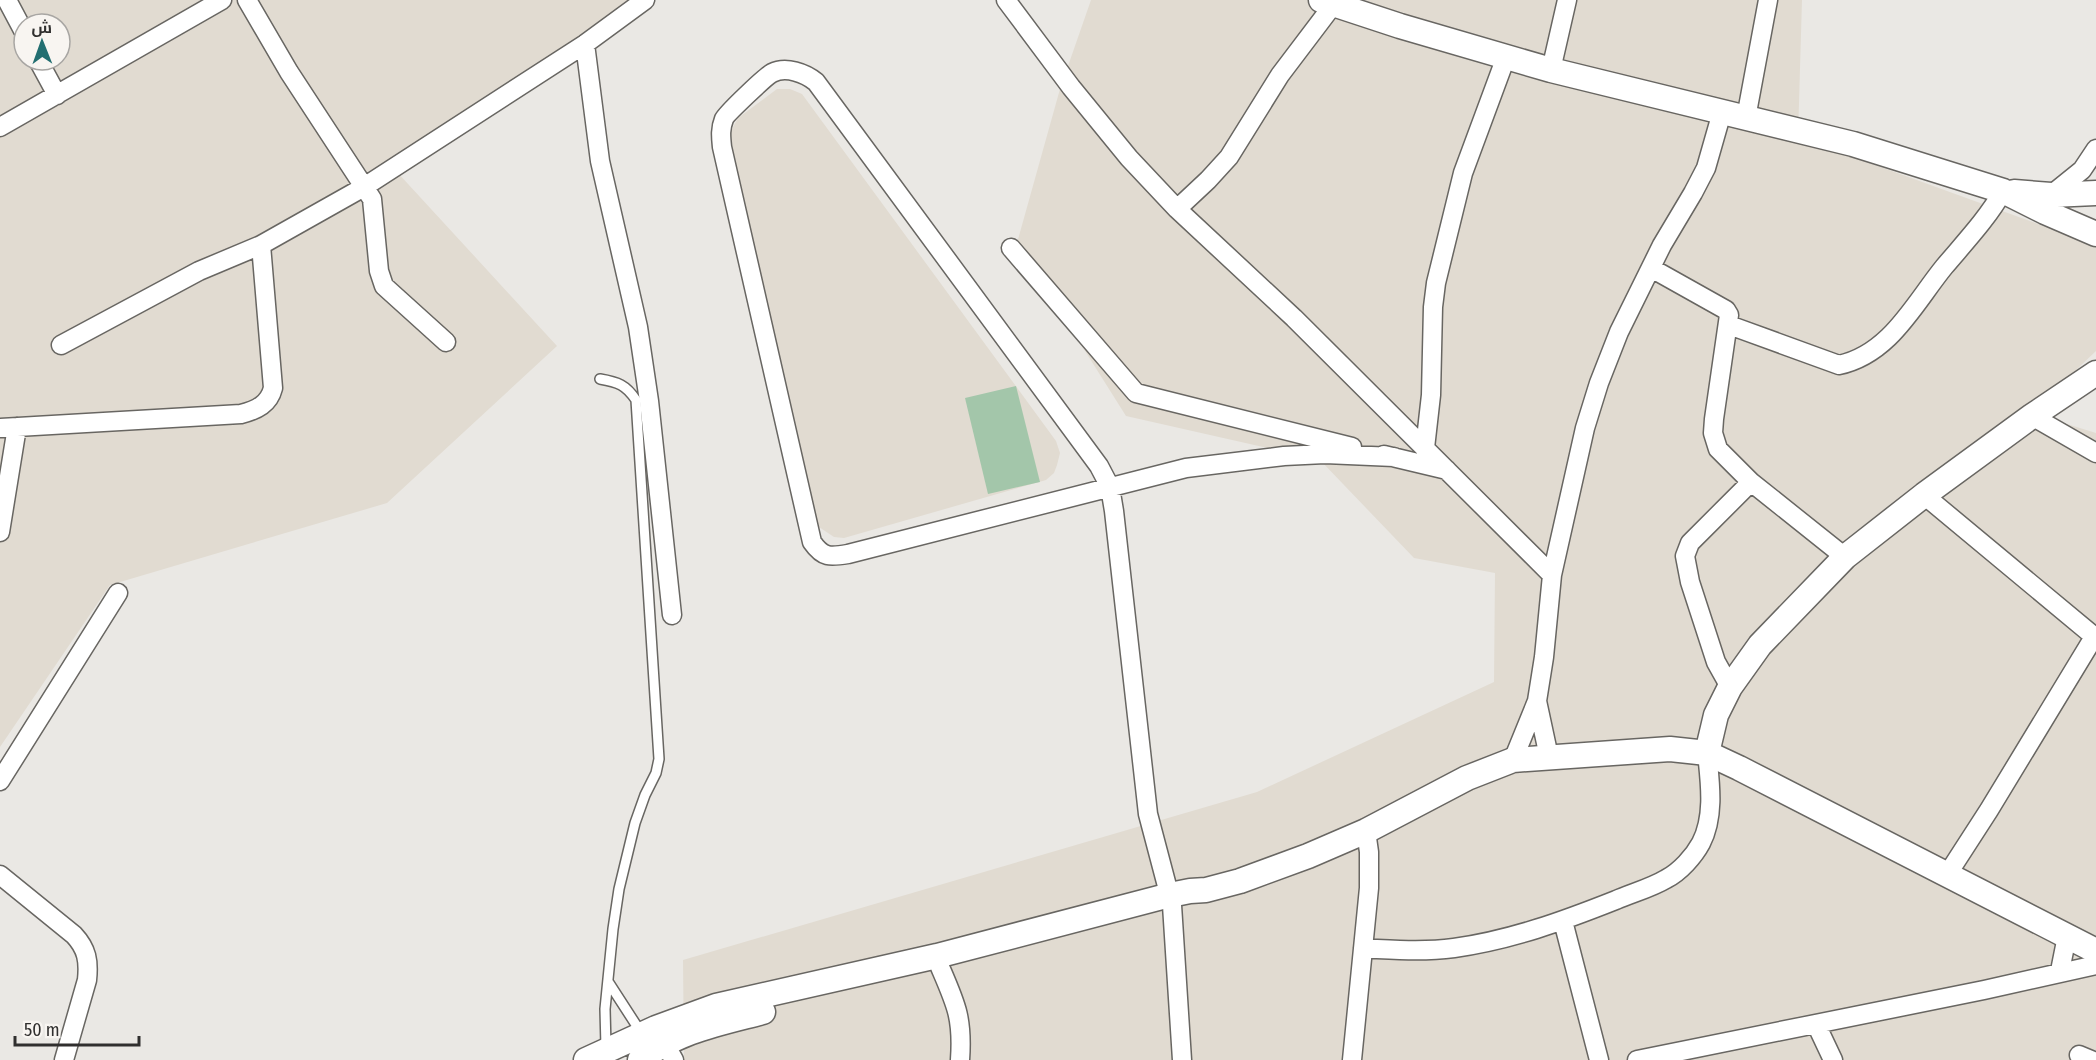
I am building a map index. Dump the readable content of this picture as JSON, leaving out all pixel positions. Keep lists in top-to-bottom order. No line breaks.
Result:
{"scale_bar":"50 m","north":"top"}
